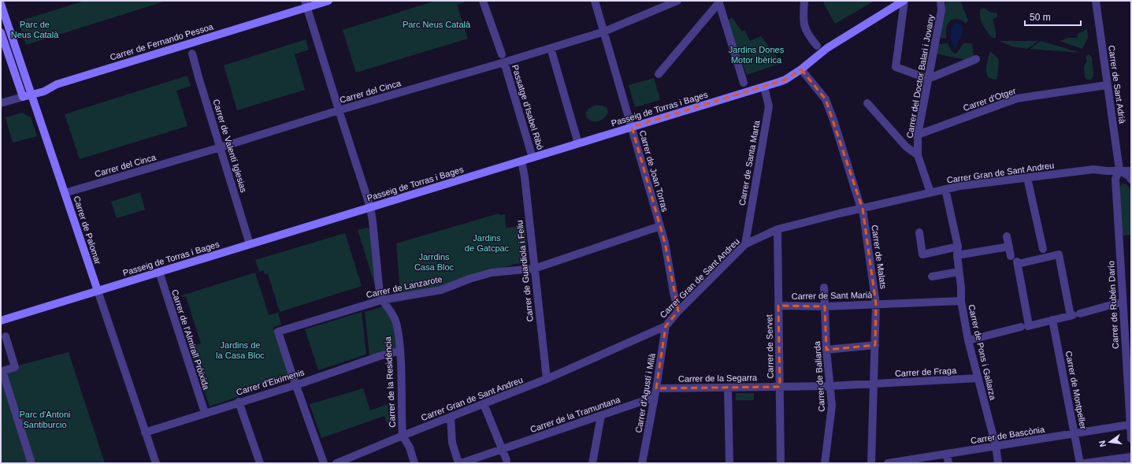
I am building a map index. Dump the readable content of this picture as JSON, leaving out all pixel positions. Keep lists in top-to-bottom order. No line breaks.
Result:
{"streets":{"street":["Carrer de Fernando Pessoa","Carrer del Doctor Balari i Jovany","Carrer de Sant Adrià","Carrer del Cinca","Carrer d'Otger","Passatge d'Isabel Ribó","Passeig de Torras i Bages","Carrer de Valentí Iglesias","Carrer de Santa Marta","Carrer de Joan Torras","Carrer Gran de Sant Andreu","Carrer de Palomar","Carrer de Malats","Carrer de Guardiola i Feliu","Carrer de Lanzarote","Carrer de Sant Marià","Carrer de Rubén Darío","Carrer de l'Almirall Pròixida","Carrer de Servet","Carrer de Pons i Gallarza","Carrer de Fraga","Carrer de Baliarda","Carrer de la Segarra","Carrer d'Eiximenis","Carrer de la Residència","Carrer de Montpeller","Carrer d'Agustí i Milà","Carrer de la Tramuntana","Carrer de Bascònia"]},"crossings":[["Carrer de Fernando Pessoa","Carrer de Palomar"],["Carrer del Doctor Balari i Jovany","Carrer d'Otger"],["Carrer del Doctor Balari i Jovany","Carrer Gran de Sant Andreu"],["Carrer de Sant Adrià","Carrer d'Otger"],["Carrer de Sant Adrià","Carrer Gran de Sant Andreu"],["Carrer de Sant Adrià","Carrer de Rubén Darío"],["Carrer del Cinca","Passatge d'Isabel Ribó"],["Carrer del Cinca","Carrer de Valentí Iglesias"],["Carrer del Cinca","Carrer de Joan Torras"],["Carrer del Cinca","Carrer de Palomar"],["Passatge d'Isabel Ribó","Passeig de Torras i Bages"],["Passeig de Torras i Bages","Carrer de Valentí Iglesias"],["Passeig de Torras i Bages","Carrer de Santa Marta"],["Passeig de Torras i Bages","Carrer de Joan Torras"],["Passeig de Torras i Bages","Carrer de Palomar"],["Passeig de Torras i Bages","Carrer de Malats"],["Passeig de Torras i Bages","Carrer de Guardiola i Feliu"],["Passeig de Torras i Bages","Carrer de l'Almirall Pròixida"],["Carrer de Santa Marta","Carrer Gran de Sant Andreu"],["Carrer de Joan Torras","Carrer Gran de Sant Andreu"],["Carrer de Joan Torras","Carrer de Lanzarote"],["Carrer Gran de Sant Andreu","Carrer de Malats"],["Carrer Gran de Sant Andreu","Carrer de Guardiola i Feliu"],["Carrer Gran de Sant Andreu","Carrer de Rubén Darío"],["Carrer Gran de Sant Andreu","Carrer de Servet"],["Carrer Gran de Sant Andreu","Carrer de Pons i Gallarza"],["Carrer Gran de Sant Andreu","Carrer de la Residència"],["Carrer Gran de Sant Andreu","Carrer d'Agustí i Milà"],["Carrer de Palomar","Carrer d'Eiximenis"],["Carrer de Malats","Carrer de Sant Marià"],["Carrer de Malats","Carrer de Fraga"],["Carrer de Guardiola i Feliu","Carrer de Lanzarote"],["Carrer de Lanzarote","Carrer d'Eiximenis"],["Carrer de Lanzarote","Carrer de la Residència"],["Carrer de Sant Marià","Carrer de Servet"],["Carrer de Sant Marià","Carrer de Pons i Gallarza"],["Carrer de Sant Marià","Carrer de Baliarda"],["Carrer de Rubén Darío","Carrer de Bascònia"],["Carrer de l'Almirall Pròixida","Carrer d'Eiximenis"],["Carrer de Servet","Carrer de la Segarra"],["Carrer de Pons i Gallarza","Carrer de Fraga"],["Carrer de Pons i Gallarza","Carrer de Bascònia"],["Carrer de Fraga","Carrer de Baliarda"],["Carrer de Fraga","Carrer de la Segarra"],["Carrer de Baliarda","Carrer de la Segarra"],["Carrer de la Segarra","Carrer d'Agustí i Milà"],["Carrer d'Eiximenis","Carrer de la Residència"],["Carrer de Montpeller","Carrer de Bascònia"],["Carrer d'Agustí i Milà","Carrer de la Tramuntana"]],"parks":["Parc de Neus Català","Parc Neus Català","Jardins Dones Motor Ibèrica","Jardins de Gatcpac","Jarrdins Casa Bloc","Jardins de la Casa Bloc","Parc d'Antoni Santiburcio"],"scale_bar":"50 m","north":"left"}
